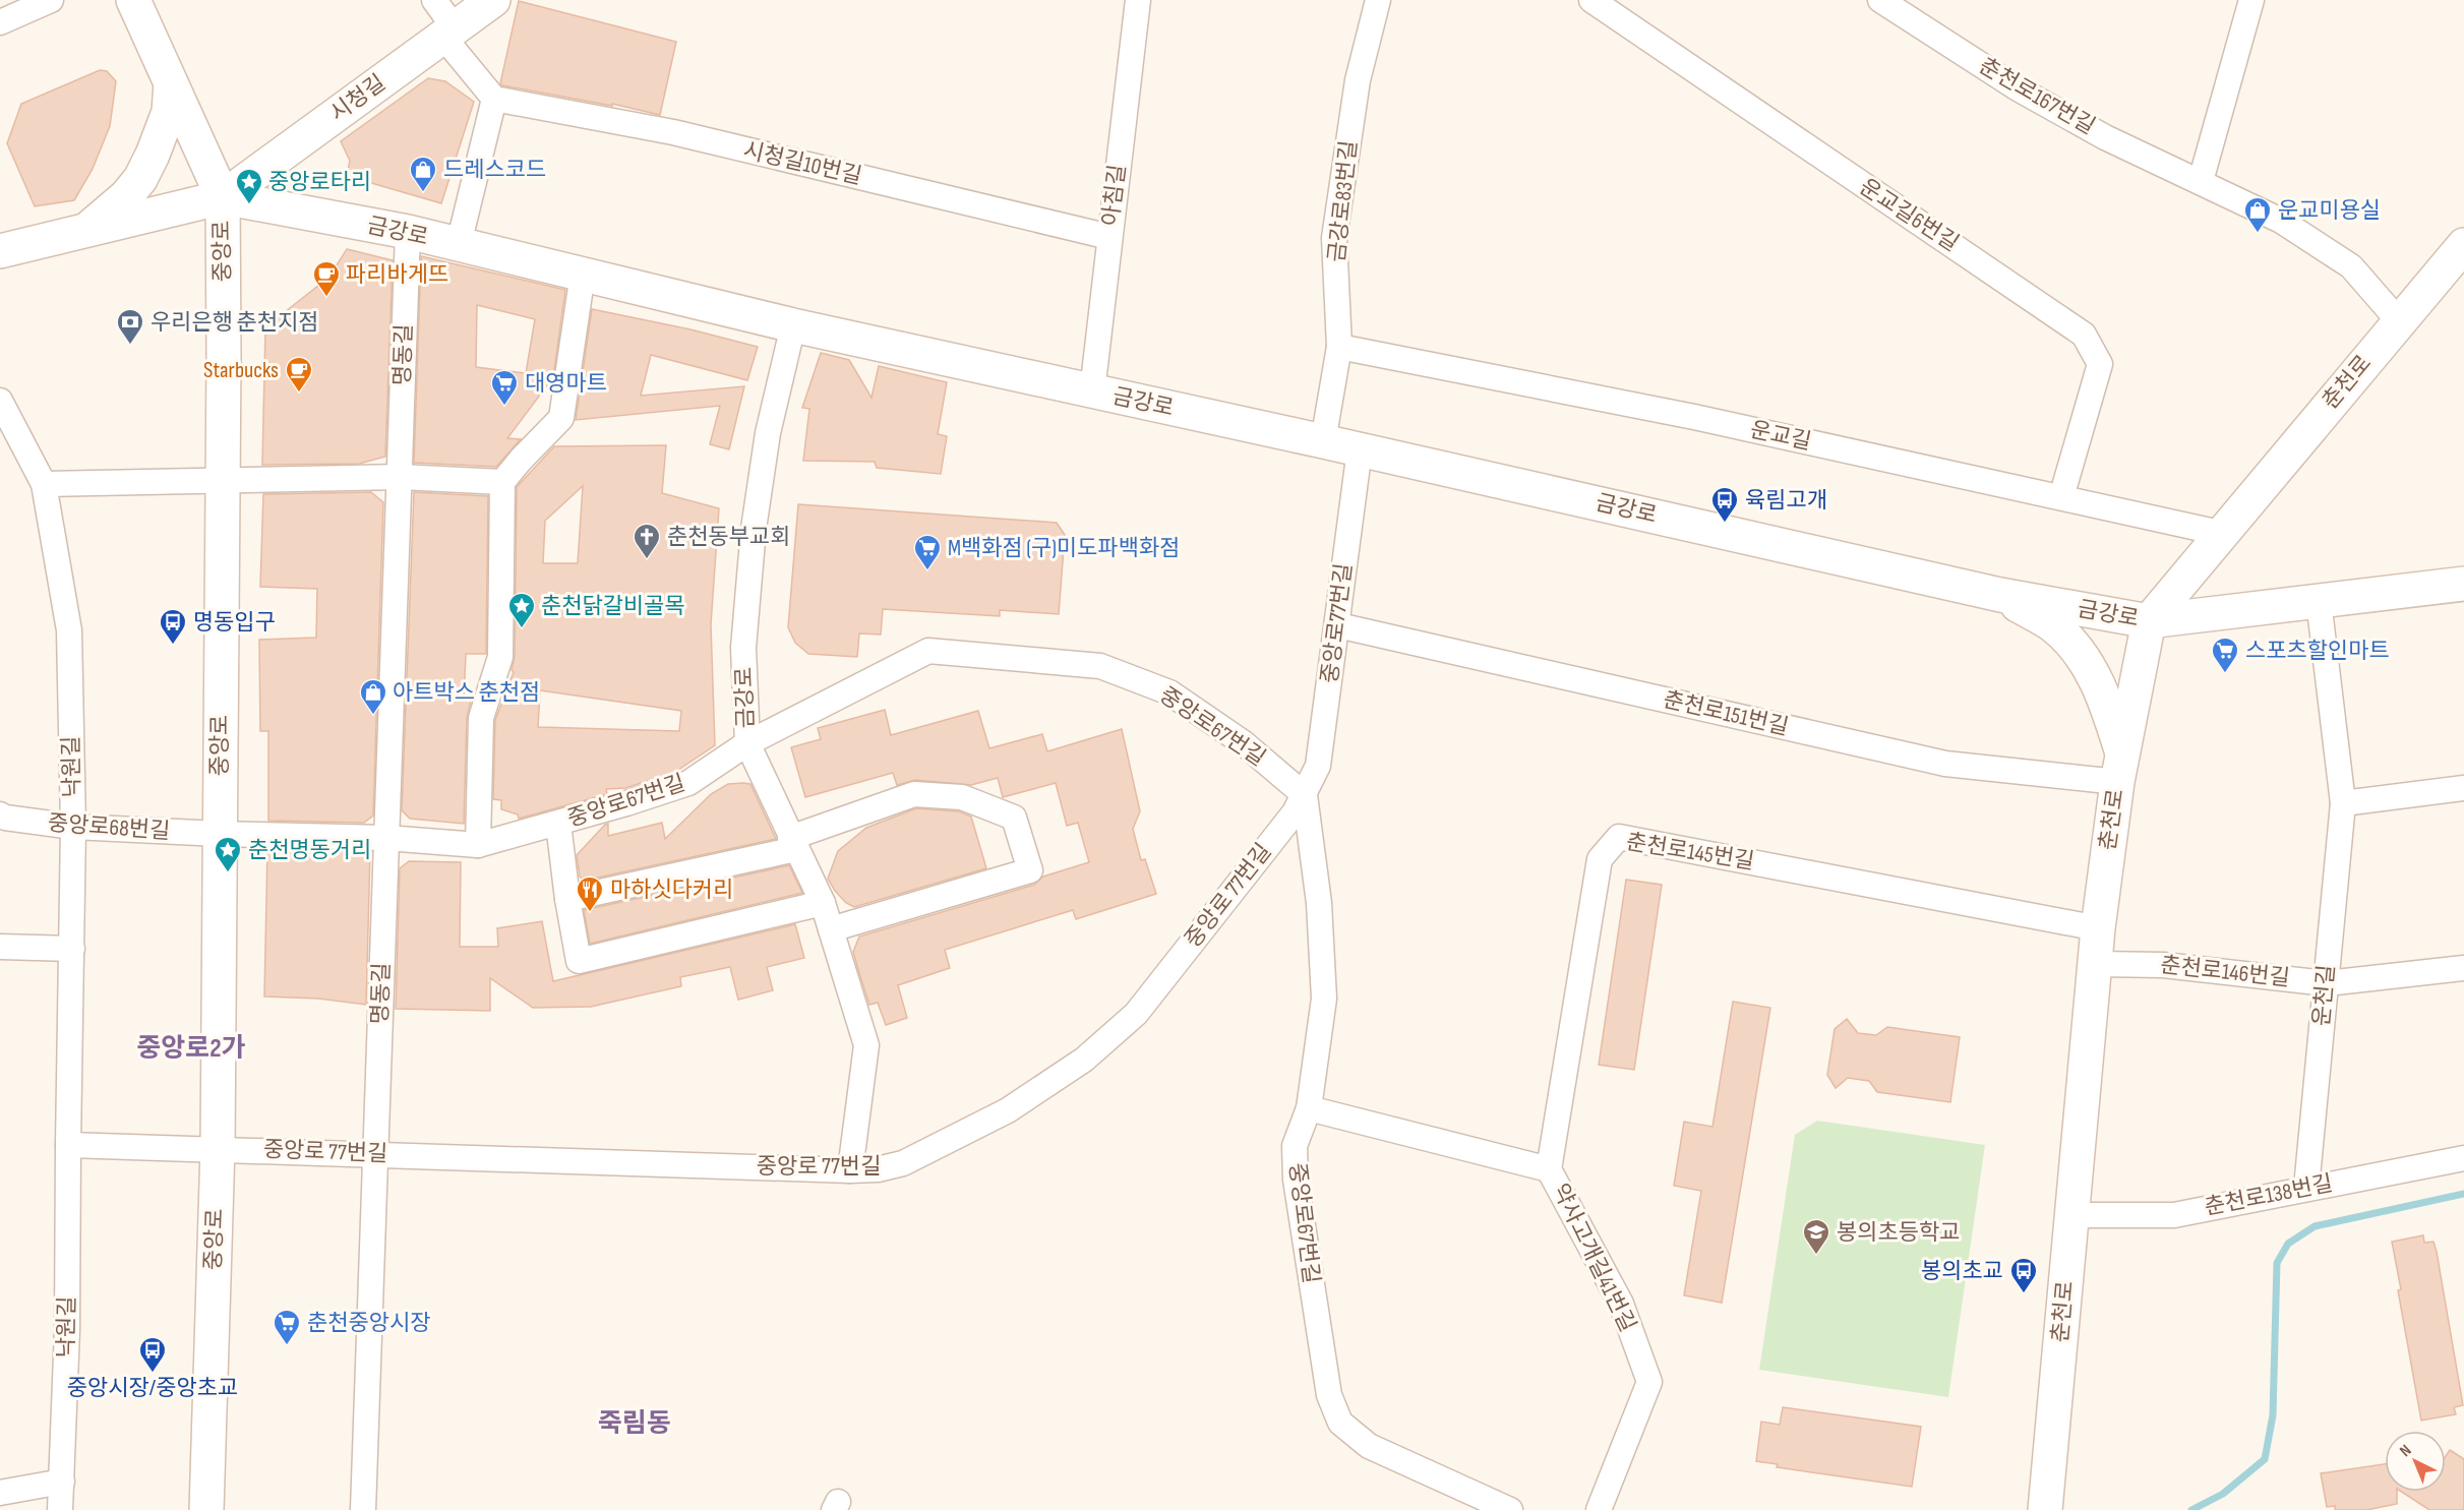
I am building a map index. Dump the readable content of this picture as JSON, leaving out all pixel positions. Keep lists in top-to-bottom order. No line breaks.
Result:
{"streets":{"street":["춘천로167번길","시청길","시청길10번길","아침길","금강로83번길","운교길6번길","금강로","중앙로","명동길","춘천로","운교길","중앙로77번길","춘천로151번길","중앙로67번길","낙원길","중앙로68번길","춘천로145번길","중앙로 77번길","춘천로146번길","운천길","춘천로138번길","약사고개길41번길"]},"crossings":[["춘천로167번길","춘천로"],["시청길","금강로"],["시청길","중앙로"],["시청길10번길","아침길"],["아침길","금강로"],["금강로83번길","금강로"],["금강로83번길","운교길"],["운교길6번길","운교길"],["금강로","중앙로"],["금강로","명동길"],["금강로","춘천로"],["금강로","중앙로77번길"],["금강로","중앙로67번길"],["금강로","운천길"],["중앙로","중앙로67번길"],["중앙로","중앙로68번길"],["중앙로","중앙로 77번길"],["명동길","중앙로67번길"],["명동길","중앙로 77번길"],["춘천로","운교길"],["춘천로","춘천로151번길"],["춘천로","춘천로145번길"],["춘천로","춘천로146번길"],["춘천로","춘천로138번길"],["중앙로77번길","춘천로151번길"],["중앙로77번길","중앙로67번길"],["중앙로77번길","중앙로 77번길"],["중앙로67번길","중앙로68번길"],["중앙로67번길","중앙로 77번길"],["중앙로67번길","약사고개길41번길"],["낙원길","중앙로68번길"],["춘천로145번길","약사고개길41번길"],["춘천로146번길","운천길"],["운천길","춘천로138번길"]],"districts":["중앙로2가","죽림동"],"places":{"shop":["드레스코드","운교미용실","아트박스 춘천점"],"place":["중앙로타리","춘천닭갈비골목","춘천명동거리"],"cafe":["파리바게뜨","Starbucks"],"bank":["우리은행 춘천지점"],"supermarket":["대영마트","M백화점 (구)미도파백화점","스포츠할인마트","춘천중앙시장"],"bus stop":["육림고개","명동입구","봉의초교","중앙시장/중앙초교"],"church":["춘천동부교회"],"restaurant":["마하싯다커리"],"school or university":["봉의초등학교"]},"north":"top left"}
